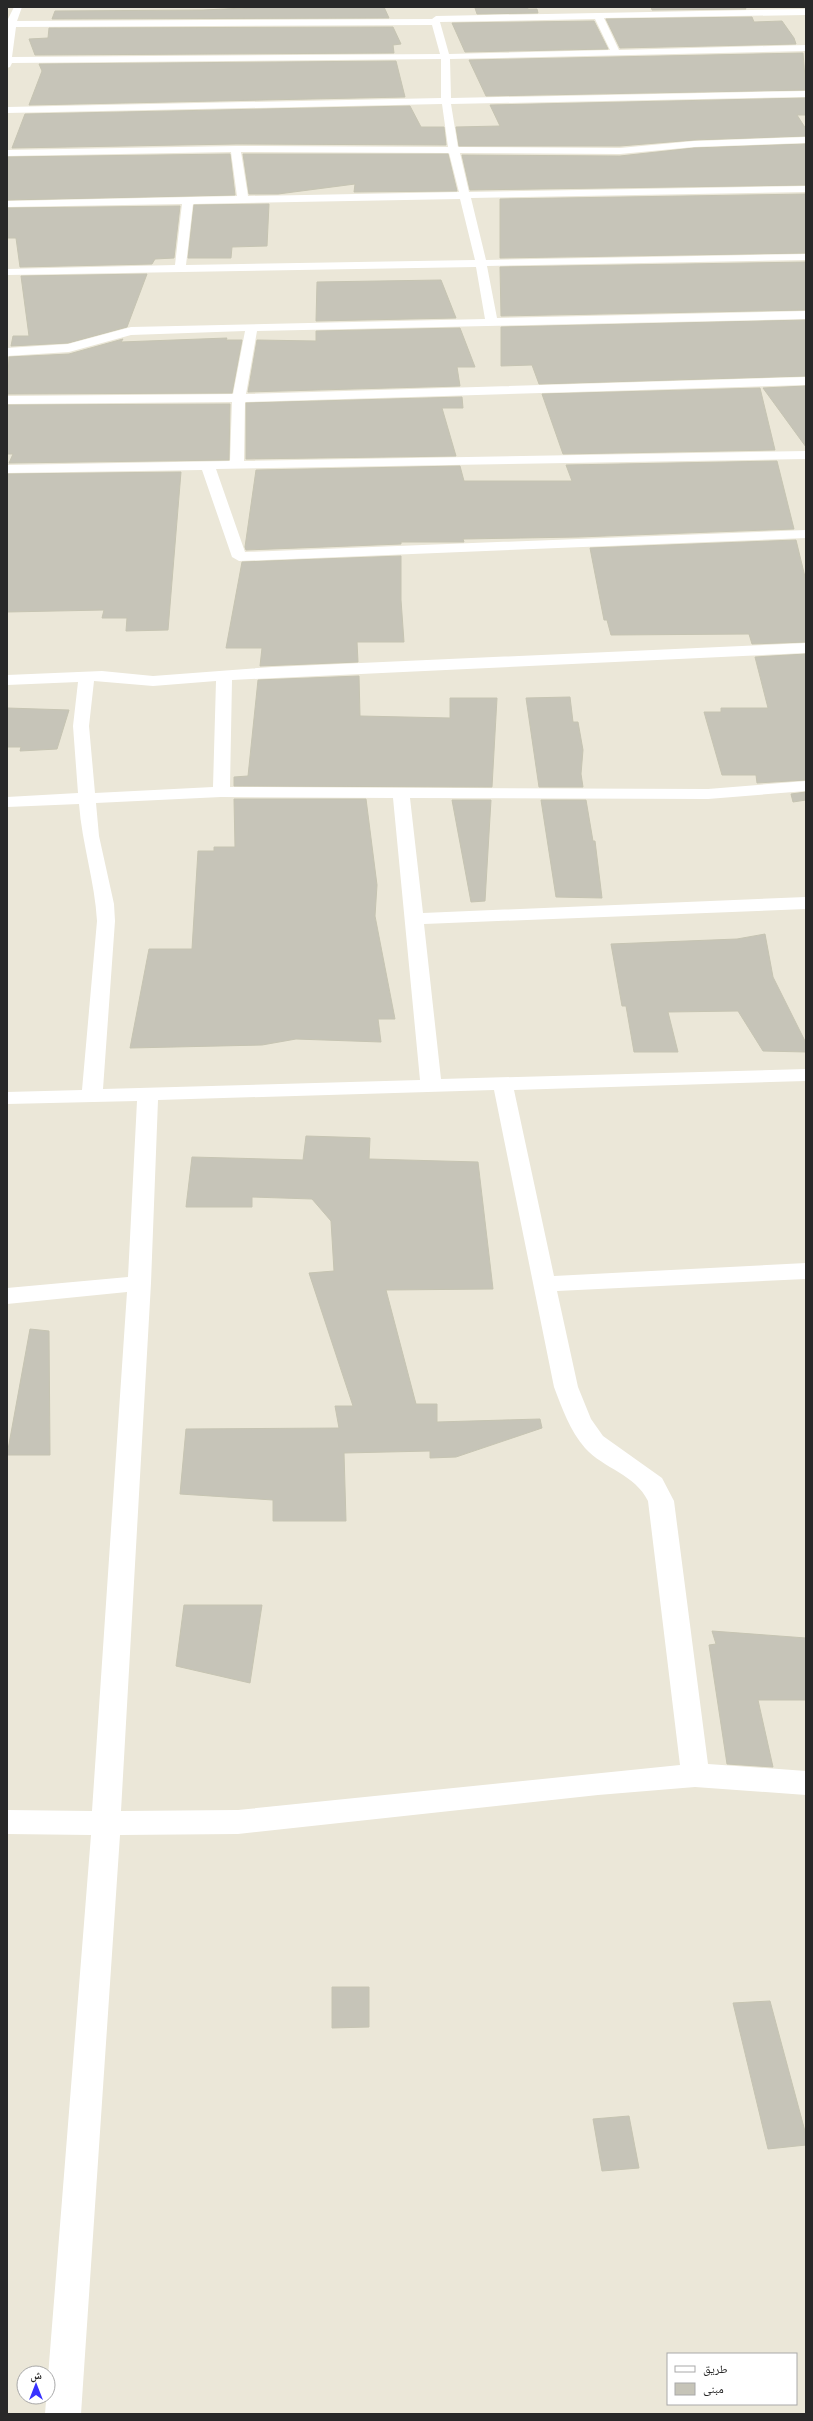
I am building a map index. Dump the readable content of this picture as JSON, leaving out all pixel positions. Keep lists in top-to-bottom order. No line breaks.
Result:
{"legend":["طريق","مبنى"],"north":"top"}
